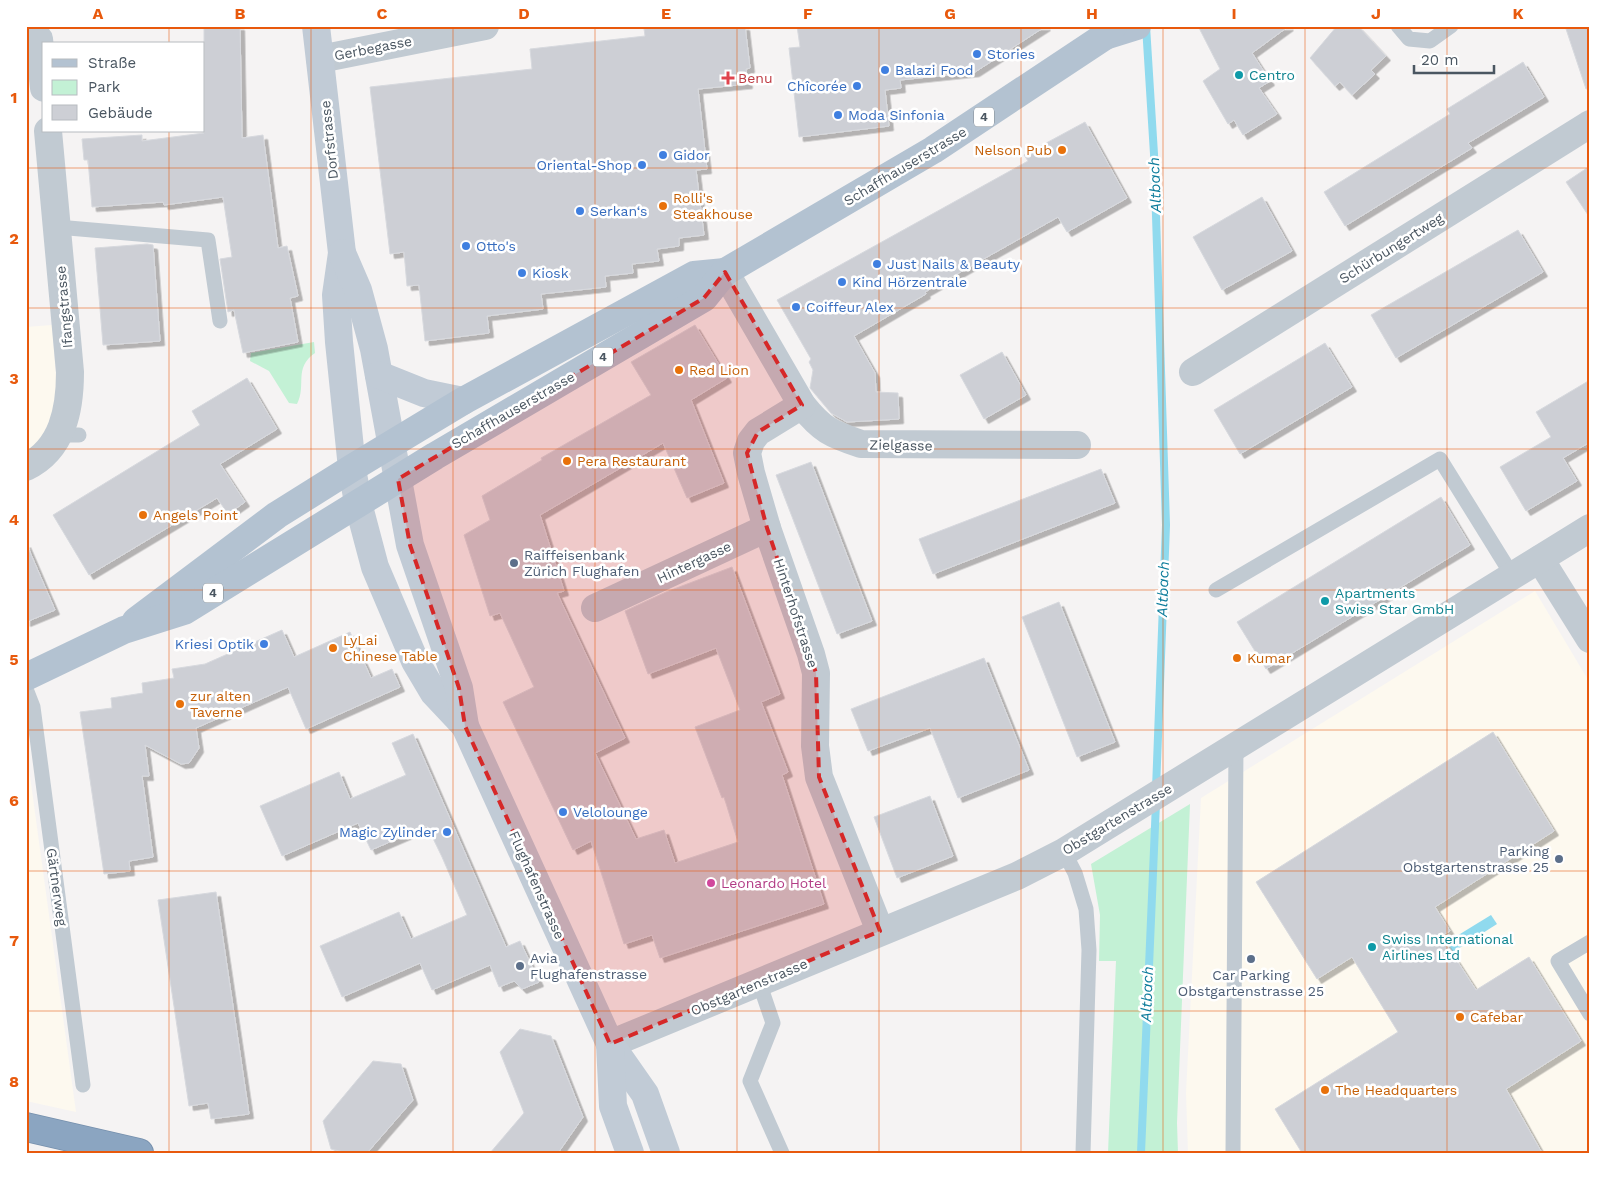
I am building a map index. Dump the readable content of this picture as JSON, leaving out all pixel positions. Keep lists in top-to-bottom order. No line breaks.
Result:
{"streets":{"main road":["4","Dorfstrasse","Schaffhauserstrasse","Flughafenstrasse"],"street":["Gerbegasse","Schürbungertweg","Ifangstrasse","Zielgasse","Hintergasse","Hinterhofstrasse","Obstgartenstrasse"],"lane":["Gärtnerweg"]},"crossings":[["Gerbegasse","Dorfstrasse"],["Dorfstrasse","Schaffhauserstrasse"],["Schaffhauserstrasse","Zielgasse"],["Schaffhauserstrasse","Flughafenstrasse"],["Zielgasse","Hinterhofstrasse"],["Hintergasse","Hinterhofstrasse"],["Hinterhofstrasse","Obstgartenstrasse"],["Obstgartenstrasse","Flughafenstrasse"]],"water":["Altbach"],"places":{"other":["Stories","Balazi Food","Centro","Chîcorée","Moda Sinfonia","Nelson Pub","Gidor","Oriental-Shop","Rolli's Steakhouse","Serkan‘s","Otto's","Just Nails & Beauty","Kiosk","Kind Hörzentrale","Coiffeur Alex","Red Lion","Pera Restaurant","Angels Point","Raiffeisenbank Zürich Flughafen","Apartments Swiss Star GmbH","Kriesi Optik","LyLai Chinese Table","Kumar","zur alten Taverne","Velolounge","Magic Zylinder","Parking Obstgartenstrasse 25","Leonardo Hotel","Swiss International Airlines Ltd","Car Parking Obstgartenstrasse 25","Avia Flughafenstrasse","Cafebar","The Headquarters"],"health":["Benu"]},"legend":["Straße","Park","Gebäude"],"scale_bar":"20 m","grid":{"columns":["A","B","C","D","E","F","G","H","I","J","K"],"rows":["1","2","3","4","5","6","7","8"]}}
